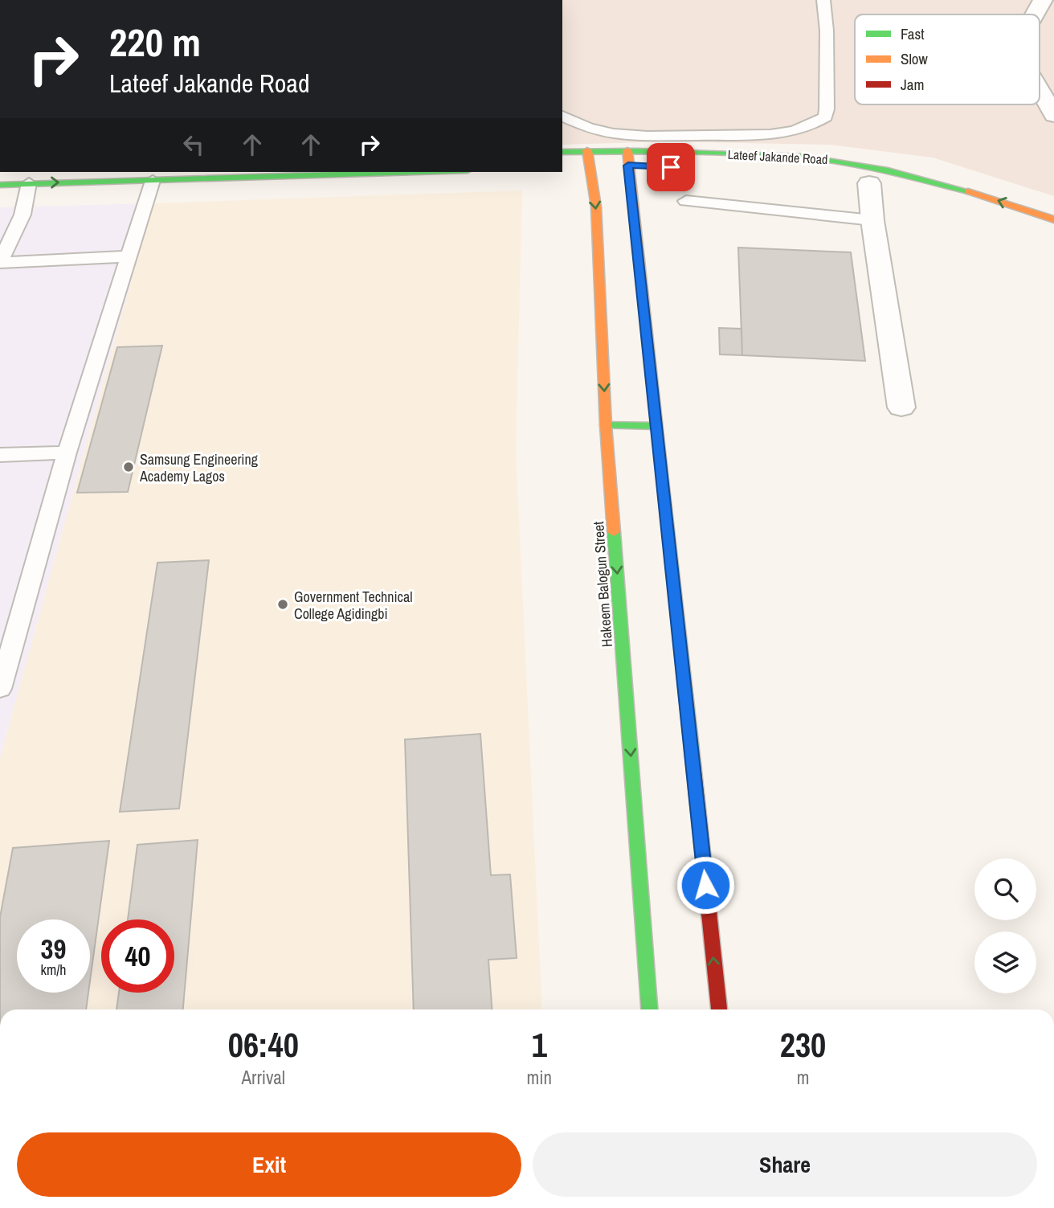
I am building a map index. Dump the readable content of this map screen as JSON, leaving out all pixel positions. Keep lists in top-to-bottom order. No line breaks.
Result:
{"streets":{"street":["Lateef Jakande Road","Hakeem Balogun Street"]},"crossings":[["Lateef Jakande Road","Hakeem Balogun Street"]],"one_way":["Lateef Jakande Road"],"places":["Samsung Engineering Academy Lagos","Government Technical College Agidingbi"],"legend":["Fast","Slow","Jam"],"page":{"turn":["220 m","Lateef Jakande Road"],"speed":"39 km/h","limit":"40","eta":["06:40","Arrival","1","min","230","m"],"buttons":["Exit","Share"]}}
